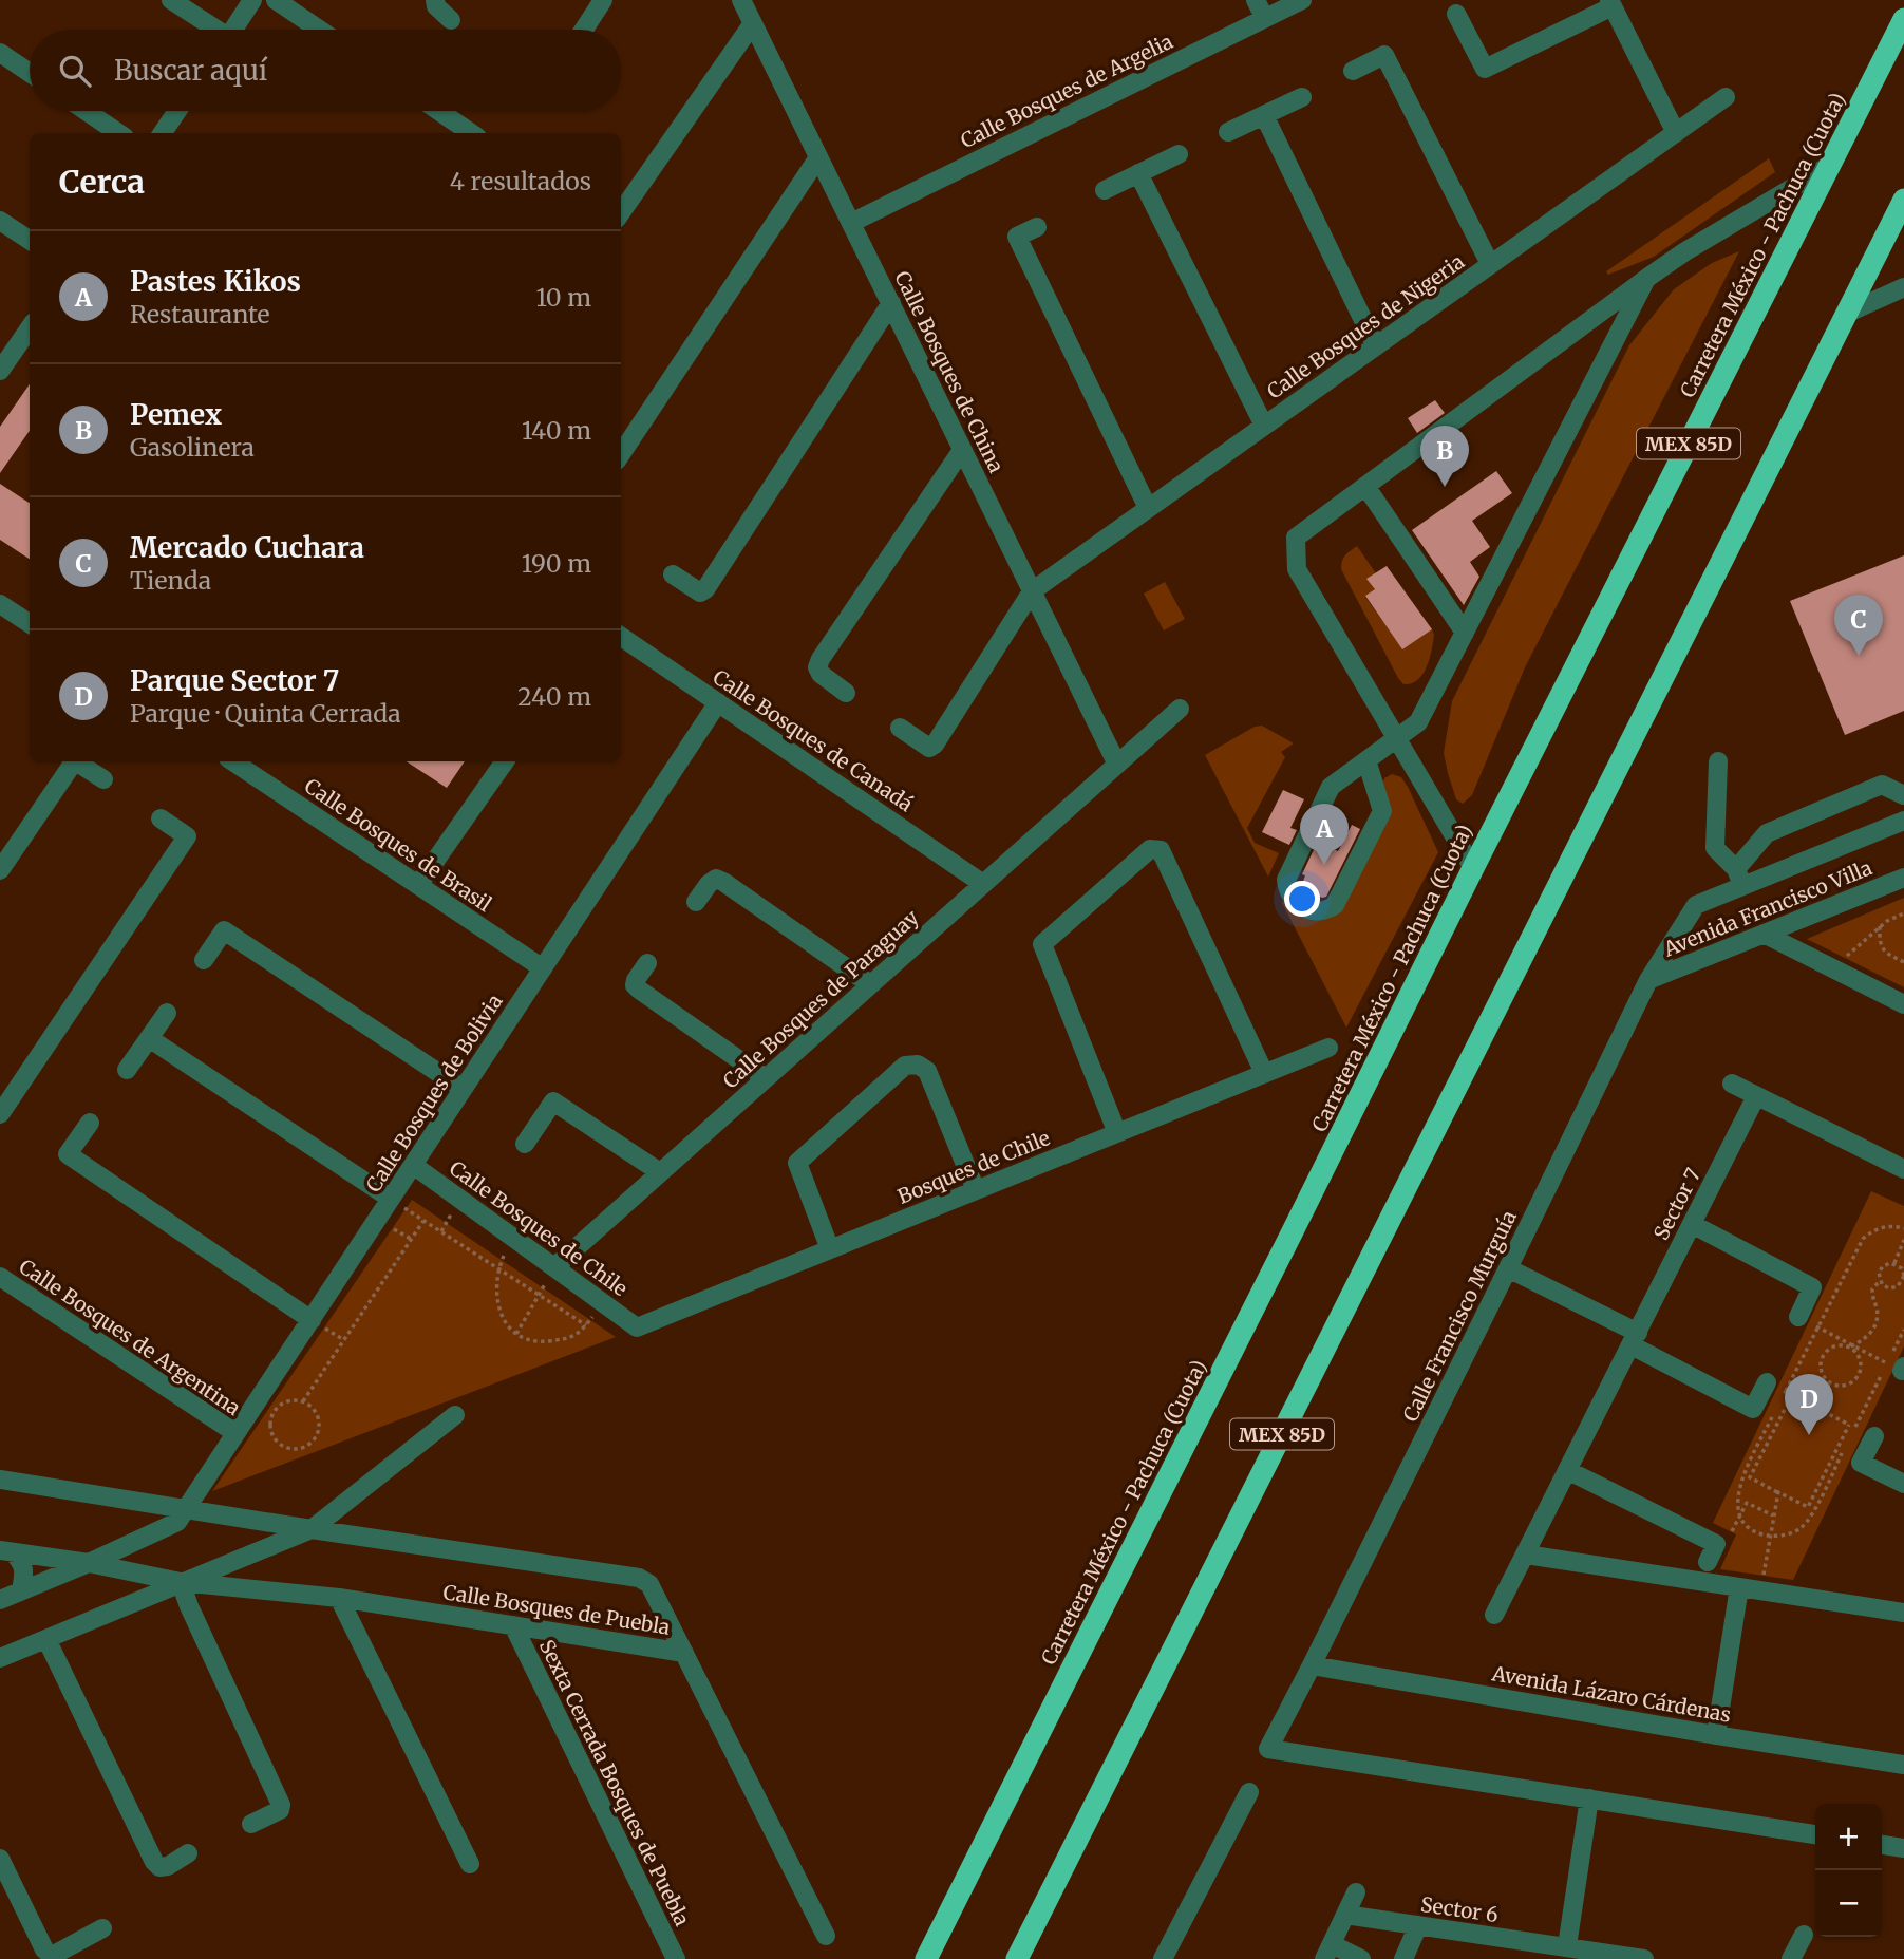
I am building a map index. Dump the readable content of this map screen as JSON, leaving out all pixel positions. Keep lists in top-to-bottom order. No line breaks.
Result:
{"streets":{"highway":["Carretera México - Pachuca (Cuota)","MEX 85D"],"street":["Calle Bosques de Argelia","Calle Bosques de Nigeria","Calle Bosques de China","Calle Bosques de Canadá","Calle Bosques de Brasil","Avenida Francisco Villa","Calle Bosques de Paraguay","Calle Bosques de Bolivia","Bosques de Chile","Sector 7","Calle Bosques de Chile","Calle Francisco Murguía","Calle Bosques de Argentina","Calle Bosques de Puebla","Avenida Lázaro Cárdenas","Sexta Cerrada Bosques de Puebla","Sector 6"]},"crossings":[["Calle Bosques de Argelia","Calle Bosques de China"],["Calle Bosques de Nigeria","Calle Bosques de China"],["Calle Bosques de China","Calle Bosques de Paraguay"],["Calle Bosques de Canadá","Calle Bosques de Paraguay"],["Calle Bosques de Canadá","Calle Bosques de Bolivia"],["Calle Bosques de Brasil","Calle Bosques de Bolivia"],["Avenida Francisco Villa","Calle Francisco Murguía"],["Calle Bosques de Paraguay","Calle Bosques de Chile"],["Calle Bosques de Bolivia","Calle Bosques de Chile"],["Calle Bosques de Bolivia","Calle Bosques de Argentina"],["Calle Bosques de Bolivia","Calle Bosques de Puebla"],["Bosques de Chile","Calle Bosques de Chile"],["Calle Francisco Murguía","Avenida Lázaro Cárdenas"],["Calle Bosques de Puebla","Sexta Cerrada Bosques de Puebla"]],"page":{"search":"Buscar aquí","heading":["Cerca","4 resultados"],"list":[{"mark":"A","name":"Pastes Kikos","note":"Restaurante","value":"10 m"},{"mark":"B","name":"Pemex","note":"Gasolinera","value":"140 m"},{"mark":"C","name":"Mercado Cuchara","note":"Tienda","value":"190 m"},{"mark":"D","name":"Parque Sector 7","note":"Parque · Quinta Cerrada","value":"240 m"}],"pins":["B","C","A","D"],"map_buttons":["+","−"]}}
